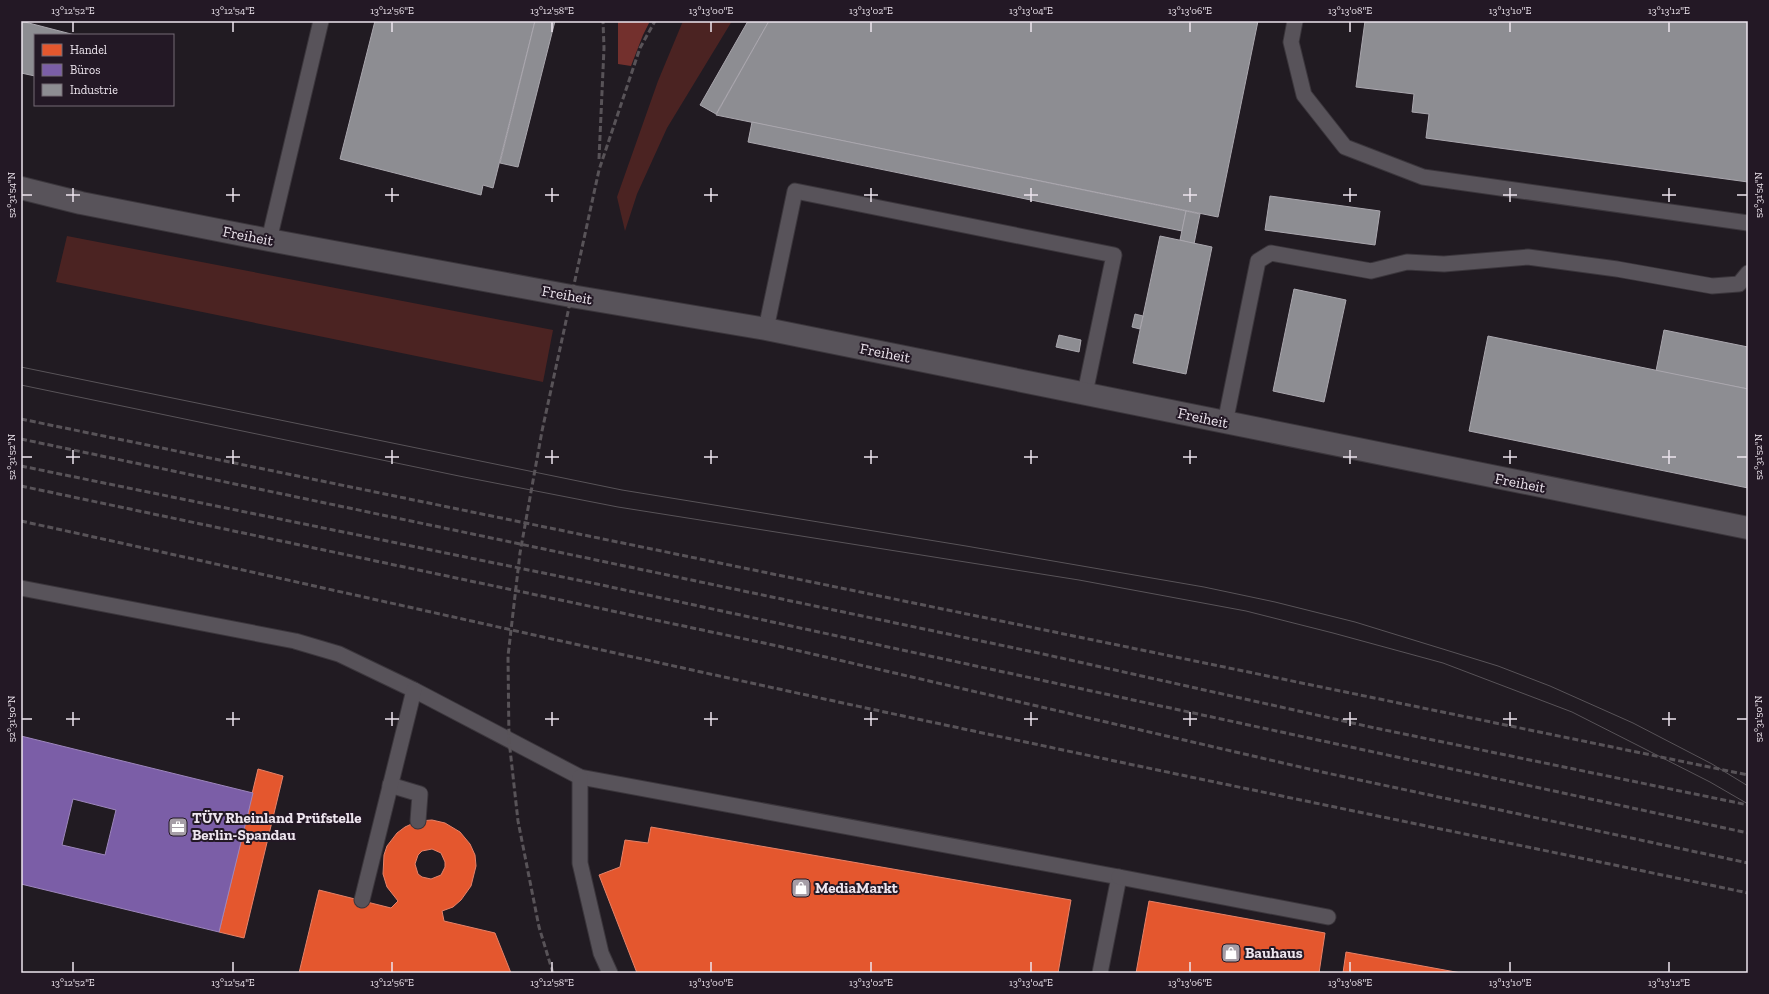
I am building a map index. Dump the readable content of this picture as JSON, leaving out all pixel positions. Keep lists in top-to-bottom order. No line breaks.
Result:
{"streets":{"street":["Freiheit"]},"places":{"office":["TÜV Rheinland Prüfstelle Berlin-Spandau"],"shop":["MediaMarkt","Bauhaus"]},"legend":["Handel","Büros","Industrie"],"coordinates":["13°12'52\"E","13°12'54\"E","13°12'56\"E","13°12'58\"E","13°13'00\"E","13°13'02\"E","13°13'04\"E","13°13'06\"E","13°13'08\"E","13°13'10\"E","13°13'12\"E","52°31'54\"N","52°31'52\"N","52°31'50\"N"]}
